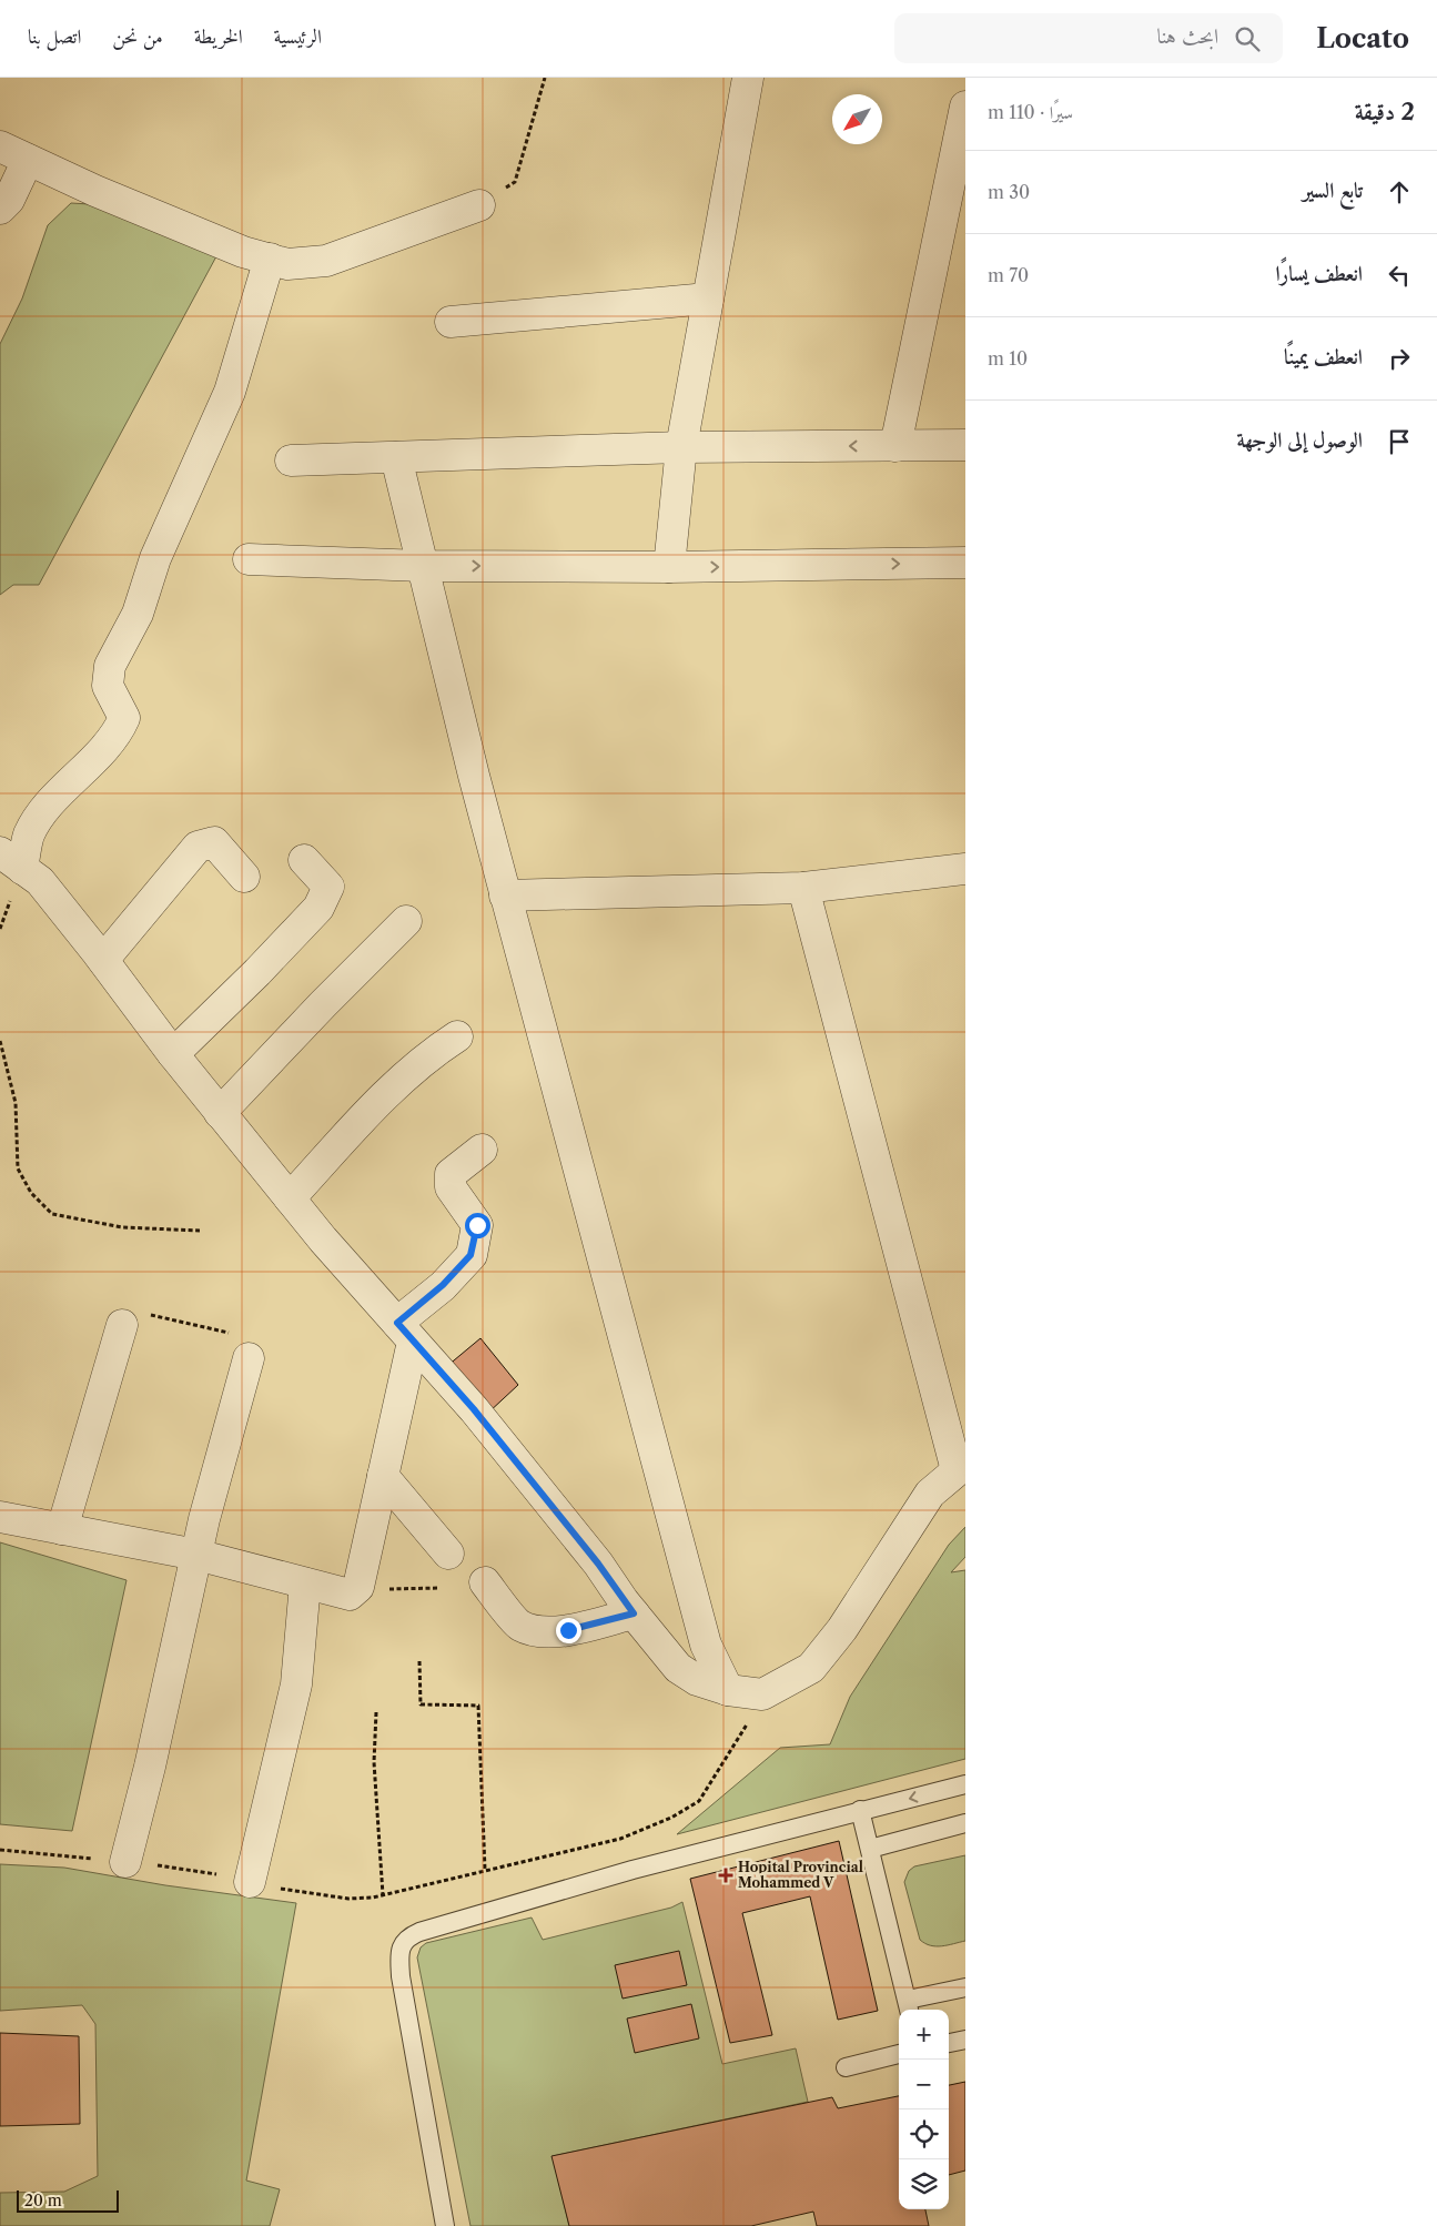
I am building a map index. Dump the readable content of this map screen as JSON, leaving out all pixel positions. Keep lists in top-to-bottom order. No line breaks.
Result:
{"places":{"health":["Hopital Provincial Mohammed V"]},"scale_bar":"20 m","north":"bottom left","page":{"header":"Locato","search":"ابحث هنا","nav":["الرئيسية","الخريطة","من نحن","اتصل بنا"],"heading":["2 دقيقة","سيرًا · 110 m"],"list":[["تابع السير","30 m"],["انعطف يسارًا","70 m"],["انعطف يمينًا","10 m"],"الوصول إلى الوجهة"],"map_buttons":["+","−"],"scale":"20 m"}}
